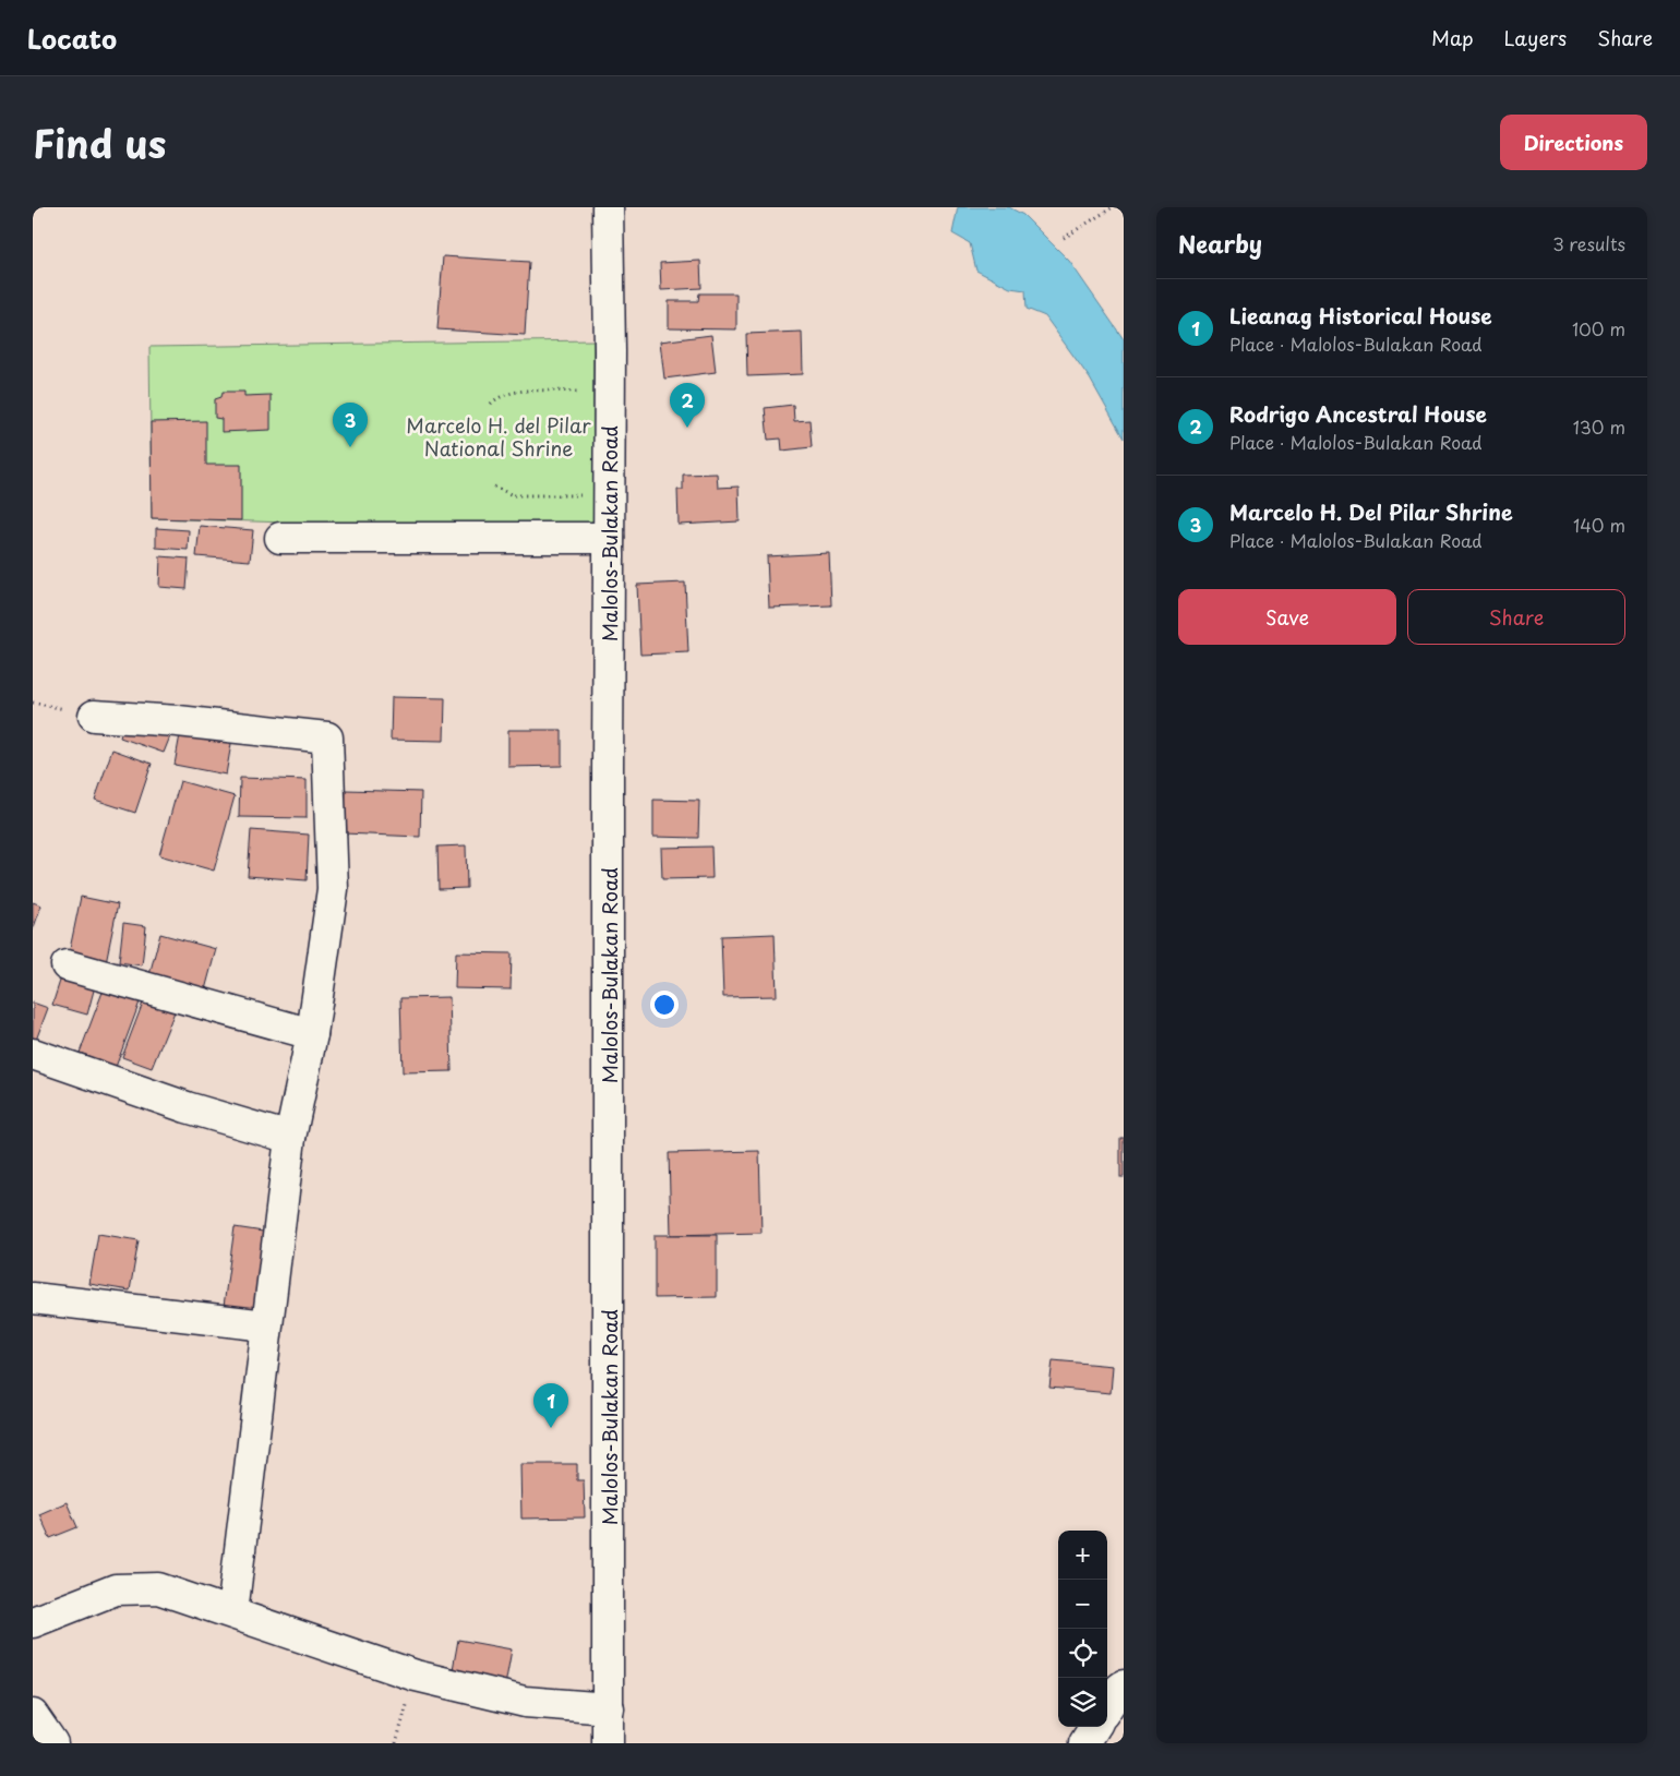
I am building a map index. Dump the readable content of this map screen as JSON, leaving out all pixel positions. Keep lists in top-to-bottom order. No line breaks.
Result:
{"streets":{"street":["Malolos-Bulakan Road"]},"parks":["Marcelo H. del Pilar National Shrine"],"page":{"header":"Locato","nav":["Map","Layers","Share"],"title":"Find us","buttons":["Directions",["Save","Share"]],"heading":["Nearby","3 results"],"list":[{"mark":"1","name":"Lieanag Historical House","note":"Place · Malolos-Bulakan Road","value":"100 m"},{"mark":"2","name":"Rodrigo Ancestral House","note":"Place · Malolos-Bulakan Road","value":"130 m"},{"mark":"3","name":"Marcelo H. Del Pilar Shrine","note":"Place · Malolos-Bulakan Road","value":"140 m"}],"pins":["2","3","1"],"map_buttons":["+","−"]}}
